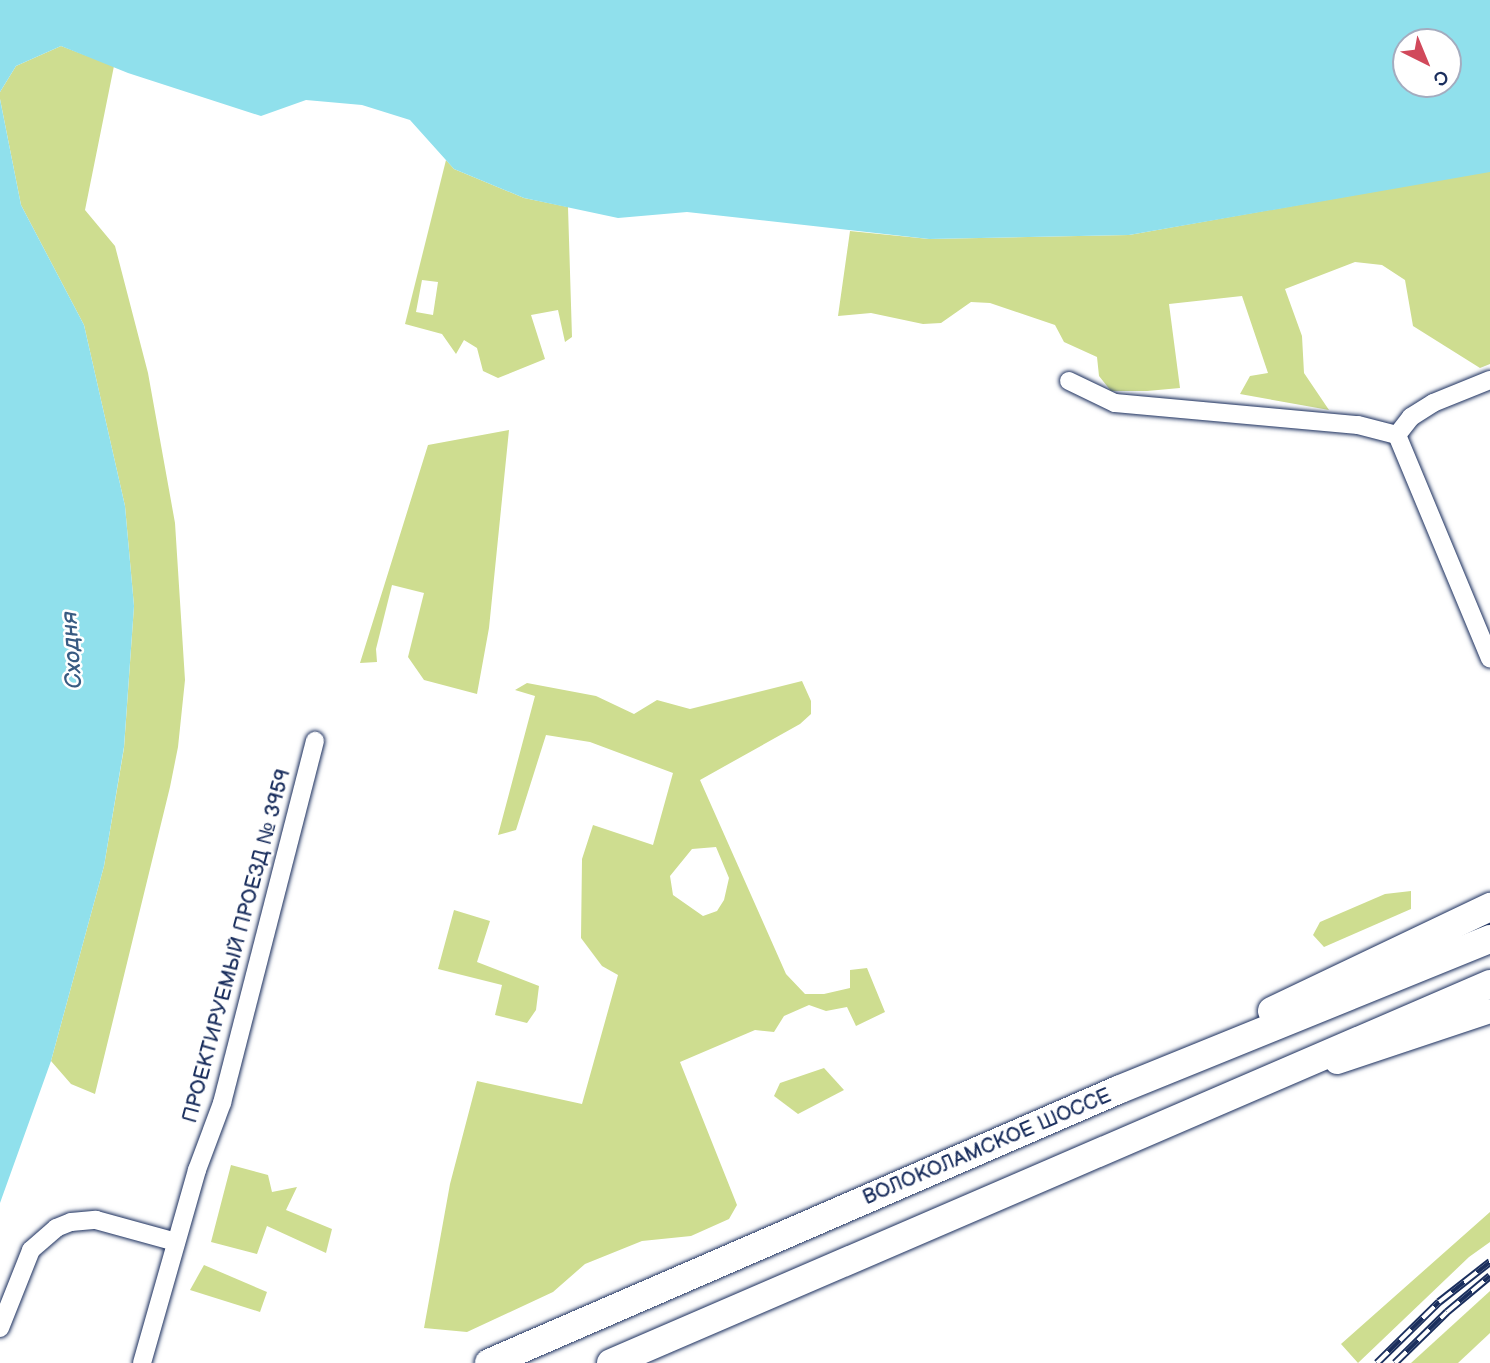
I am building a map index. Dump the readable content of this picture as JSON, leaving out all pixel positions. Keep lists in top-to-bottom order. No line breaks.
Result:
{"streets":{"main road":["ВОЛОКОЛАМСКОЕ ШОССЕ"],"street":["ПРОЕКТИРУЕМЫЙ ПРОЕЗД № 3959"]},"water":["Сходня"],"north":"bottom right"}
